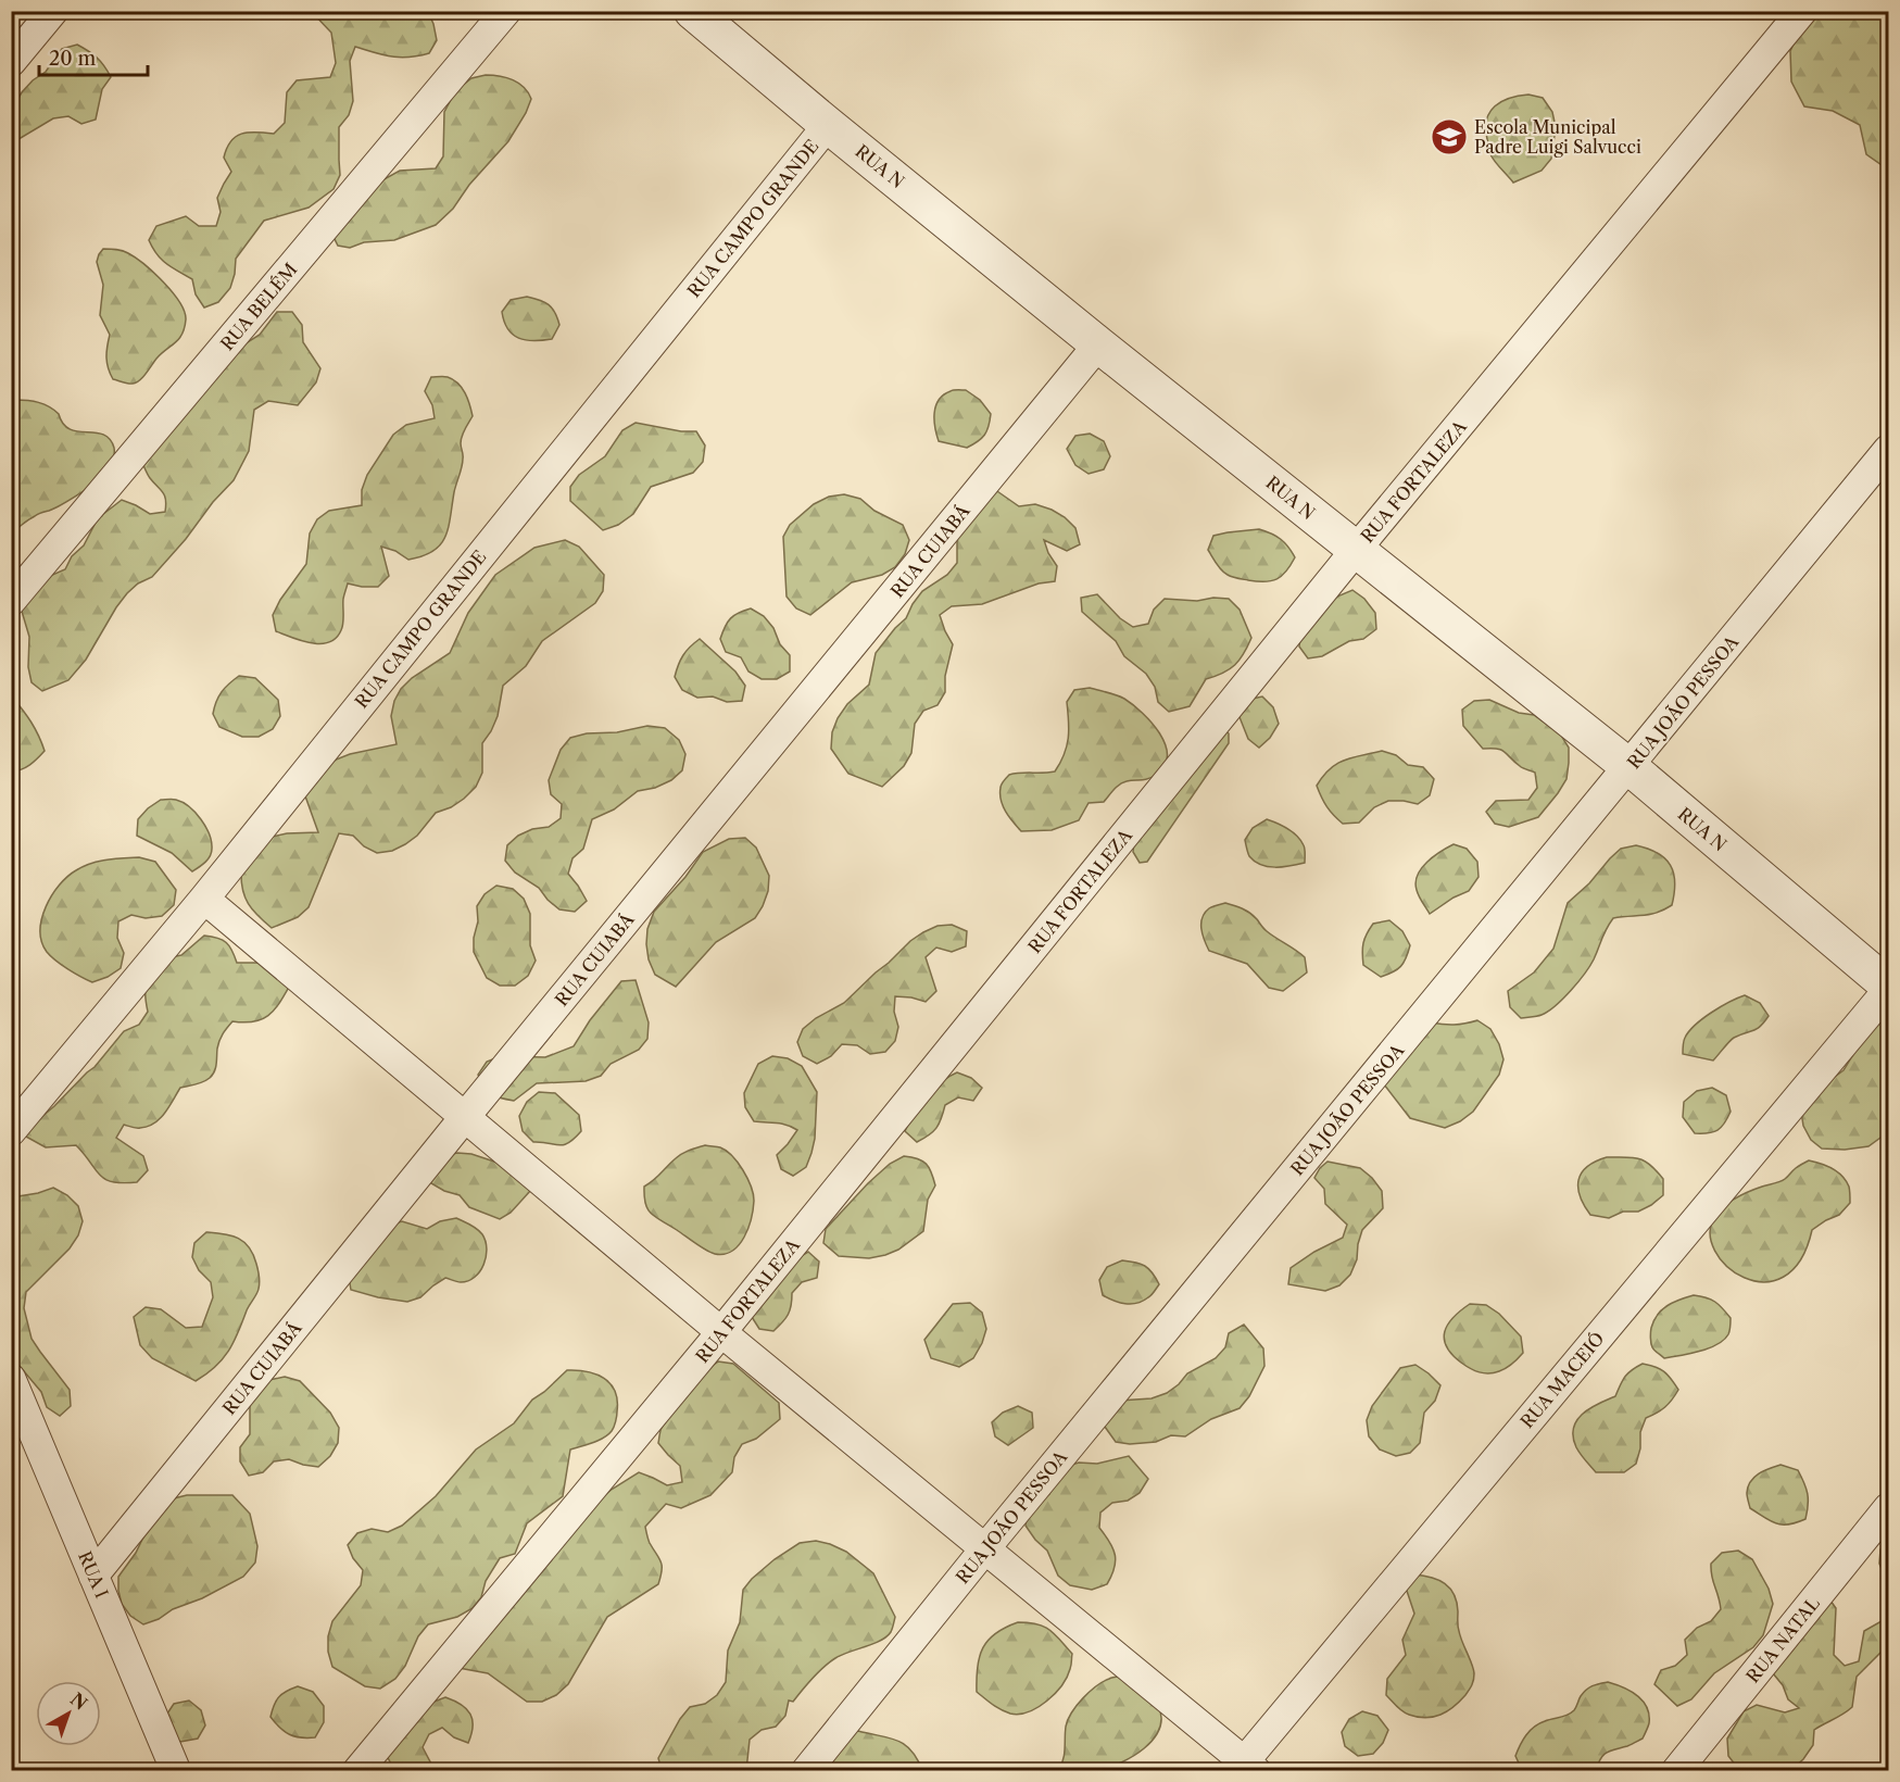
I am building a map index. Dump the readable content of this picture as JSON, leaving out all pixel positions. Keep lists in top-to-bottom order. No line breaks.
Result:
{"streets":{"street":["RUA N","RUA CAMPO GRANDE","RUA BELÉM","RUA FORTALEZA","RUA CUIABÁ","RUA JOÃO PESSOA","RUA MACEIÓ","RUA I","RUA NATAL"]},"crossings":[["RUA N","RUA CAMPO GRANDE"],["RUA N","RUA FORTALEZA"],["RUA N","RUA CUIABÁ"],["RUA N","RUA JOÃO PESSOA"],["RUA N","RUA MACEIÓ"],["RUA CUIABÁ","RUA I"]],"places":{"school or university":["Escola Municipal Padre Luigi Salvucci"]},"scale_bar":"20 m","north":"top right"}
